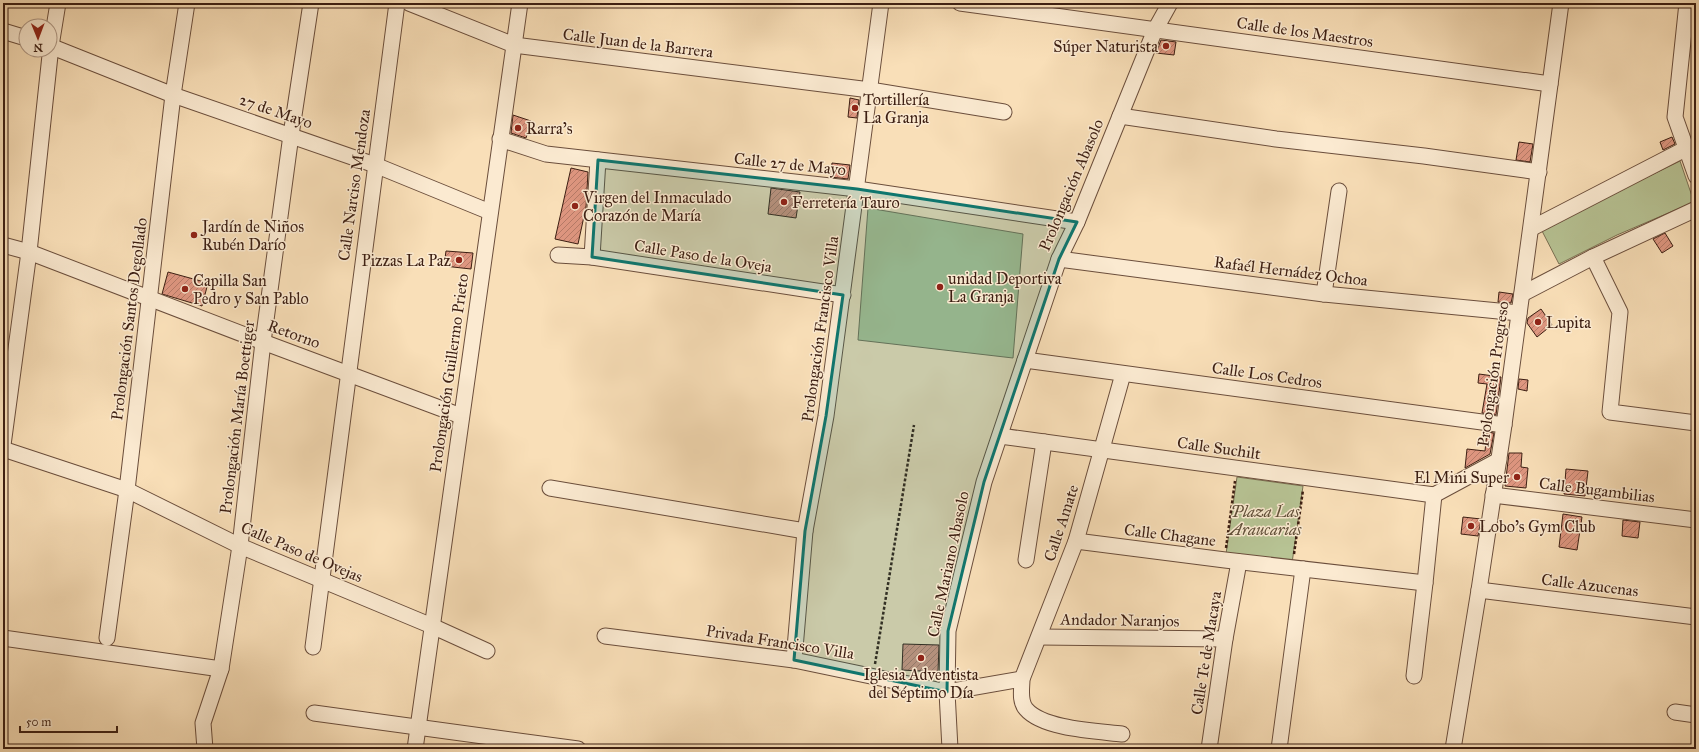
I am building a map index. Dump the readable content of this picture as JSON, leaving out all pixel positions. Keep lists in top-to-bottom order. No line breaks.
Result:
{"streets":{"street":["Calle de los Maestros","Calle Juan de la Barrera","27 de Mayo","Calle 27 de Mayo","Calle Narciso Mendoza","Prolongación Abasolo","Calle Paso de la Oveja","Rafaél Hernádez Ochoa","Prolongación Santos Degollado","Prolongación Francisco Villa","Retorno","Prolongación Guillermo Prieto","Prolongación Progreso","Calle Los Cedros","Prolongación María Boettiger","Calle Suchilt","Calle Bugambilias","Calle Amate","Calle Chagane","Calle Paso de Ovejas","Calle Mariano Abasolo","Calle Azucenas","Andador Naranjos","Privada Francisco Villa","Calle Te de Macaya"]},"crossings":[["Calle de los Maestros","Prolongación Progreso"],["Calle Juan de la Barrera","Prolongación Francisco Villa"],["Calle Juan de la Barrera","Prolongación Guillermo Prieto"],["27 de Mayo","Calle Narciso Mendoza"],["27 de Mayo","Prolongación Santos Degollado"],["27 de Mayo","Prolongación Guillermo Prieto"],["27 de Mayo","Prolongación María Boettiger"],["Calle 27 de Mayo","Prolongación Abasolo"],["Calle 27 de Mayo","Prolongación Francisco Villa"],["Calle 27 de Mayo","Prolongación Guillermo Prieto"],["Calle Narciso Mendoza","Retorno"],["Calle Narciso Mendoza","Calle Paso de Ovejas"],["Prolongación Abasolo","Rafaél Hernádez Ochoa"],["Prolongación Abasolo","Calle Los Cedros"],["Prolongación Abasolo","Calle Suchilt"],["Prolongación Abasolo","Calle Mariano Abasolo"],["Calle Paso de la Oveja","Prolongación Francisco Villa"],["Rafaél Hernádez Ochoa","Prolongación Progreso"],["Prolongación Santos Degollado","Retorno"],["Prolongación Santos Degollado","Calle Paso de Ovejas"],["Prolongación Francisco Villa","Privada Francisco Villa"],["Retorno","Prolongación Guillermo Prieto"],["Retorno","Prolongación María Boettiger"],["Prolongación Guillermo Prieto","Calle Paso de Ovejas"],["Prolongación Progreso","Calle Los Cedros"],["Prolongación Progreso","Calle Bugambilias"],["Prolongación Progreso","Calle Azucenas"],["Calle Los Cedros","Calle Amate"],["Prolongación María Boettiger","Calle Paso de Ovejas"],["Calle Suchilt","Calle Amate"],["Calle Suchilt","Calle Mariano Abasolo"],["Calle Amate","Calle Chagane"],["Calle Amate","Andador Naranjos"],["Calle Chagane","Calle Te de Macaya"],["Calle Mariano Abasolo","Privada Francisco Villa"],["Andador Naranjos","Calle Te de Macaya"]],"parks":["Plaza Las Araucarias"],"places":["Súper Naturista","Tortillería La Granja","Rarra's","Ferretería Tauro","Virgen del Inmaculado Corazón de María","Jardín de Niños Rubén Darío","Pizzas La Paz","unidad Deportiva La Granja","Capilla San Pedro y San Pablo","Lupita","El Mini Super","Lobo's Gym Club","Iglesia Adventista del Séptimo Día"],"scale_bar":"50 m","north":"bottom"}
